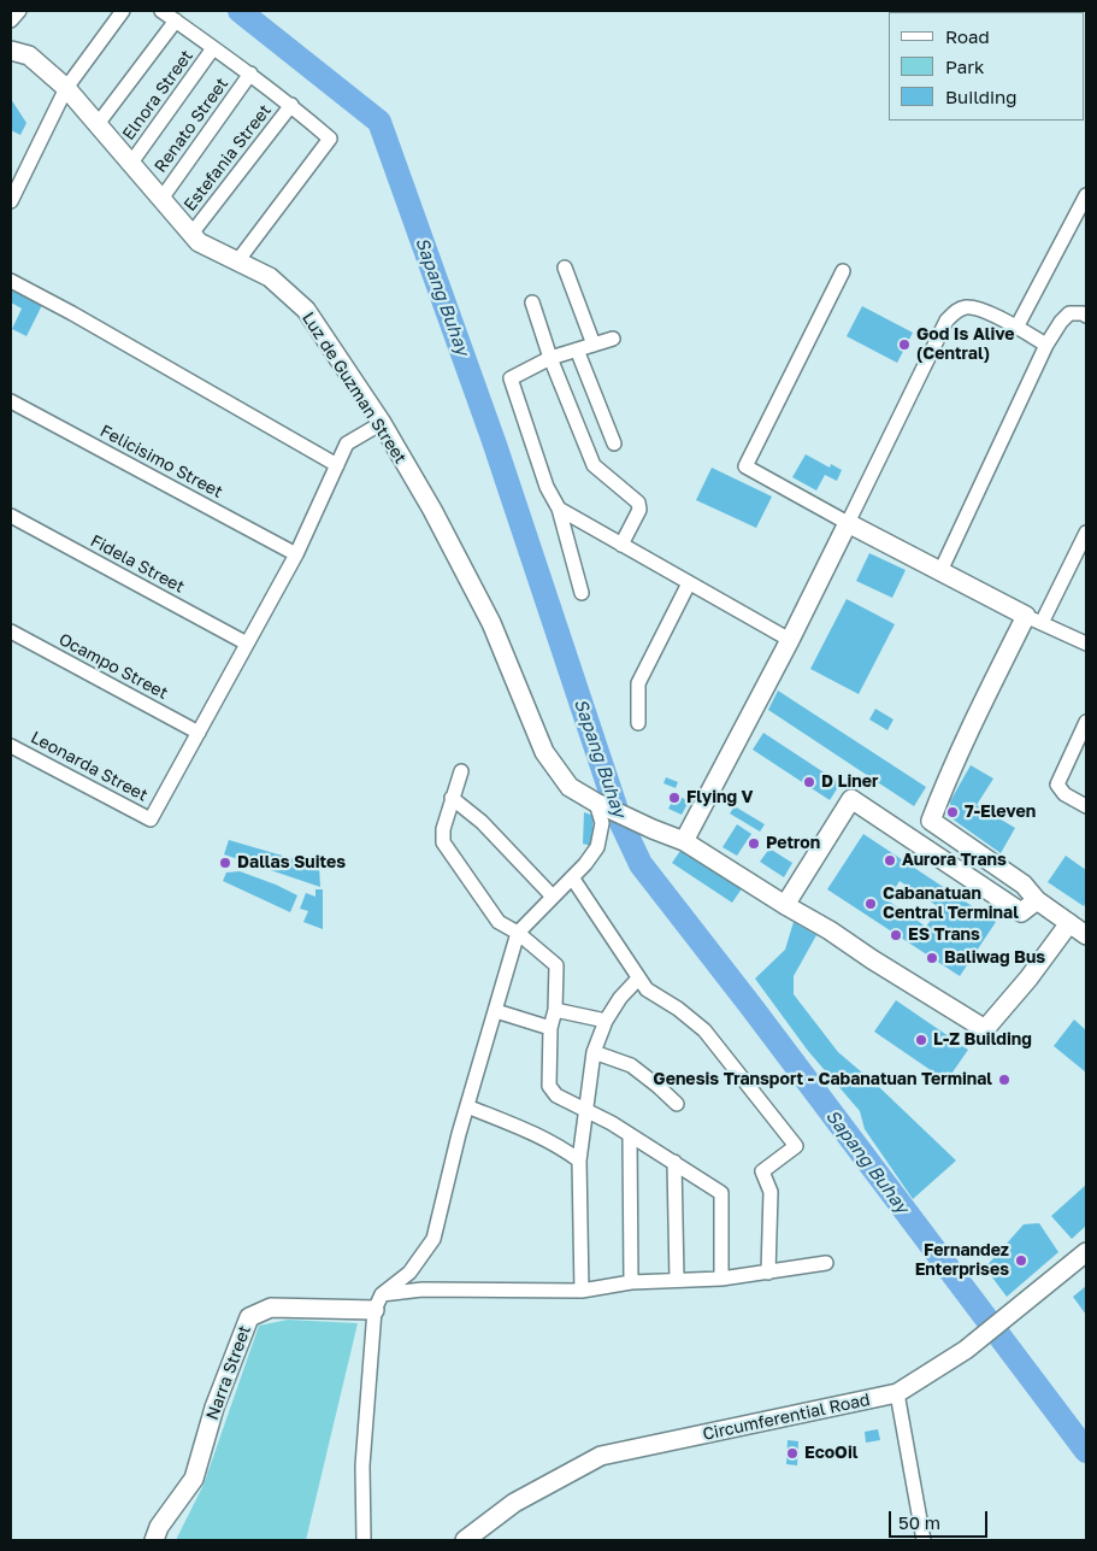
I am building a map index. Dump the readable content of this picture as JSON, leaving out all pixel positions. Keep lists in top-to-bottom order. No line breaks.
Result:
{"streets":{"street":["Elnora Street","Renato Street","Estefania Street","Luz de Guzman Street","Felicisimo Street","Fidela Street","Ocampo Street","Leonarda Street","Narra Street","Circumferential Road"]},"crossings":[["Elnora Street","Luz de Guzman Street"],["Renato Street","Luz de Guzman Street"],["Estefania Street","Luz de Guzman Street"],["Ocampo Street","Leonarda Street"]],"water":["Sapang Buhay"],"places":["God Is Alive (Central)","D Liner","Flying V","7-Eleven","Petron","Aurora Trans","Dallas Suites","Cabanatuan Central Terminal","ES Trans","Baliwag Bus","L-Z Building","Genesis Transport - Cabanatuan Terminal","Fernandez Enterprises","EcoOil"],"legend":["Road","Park","Building"],"scale_bar":"50 m"}
